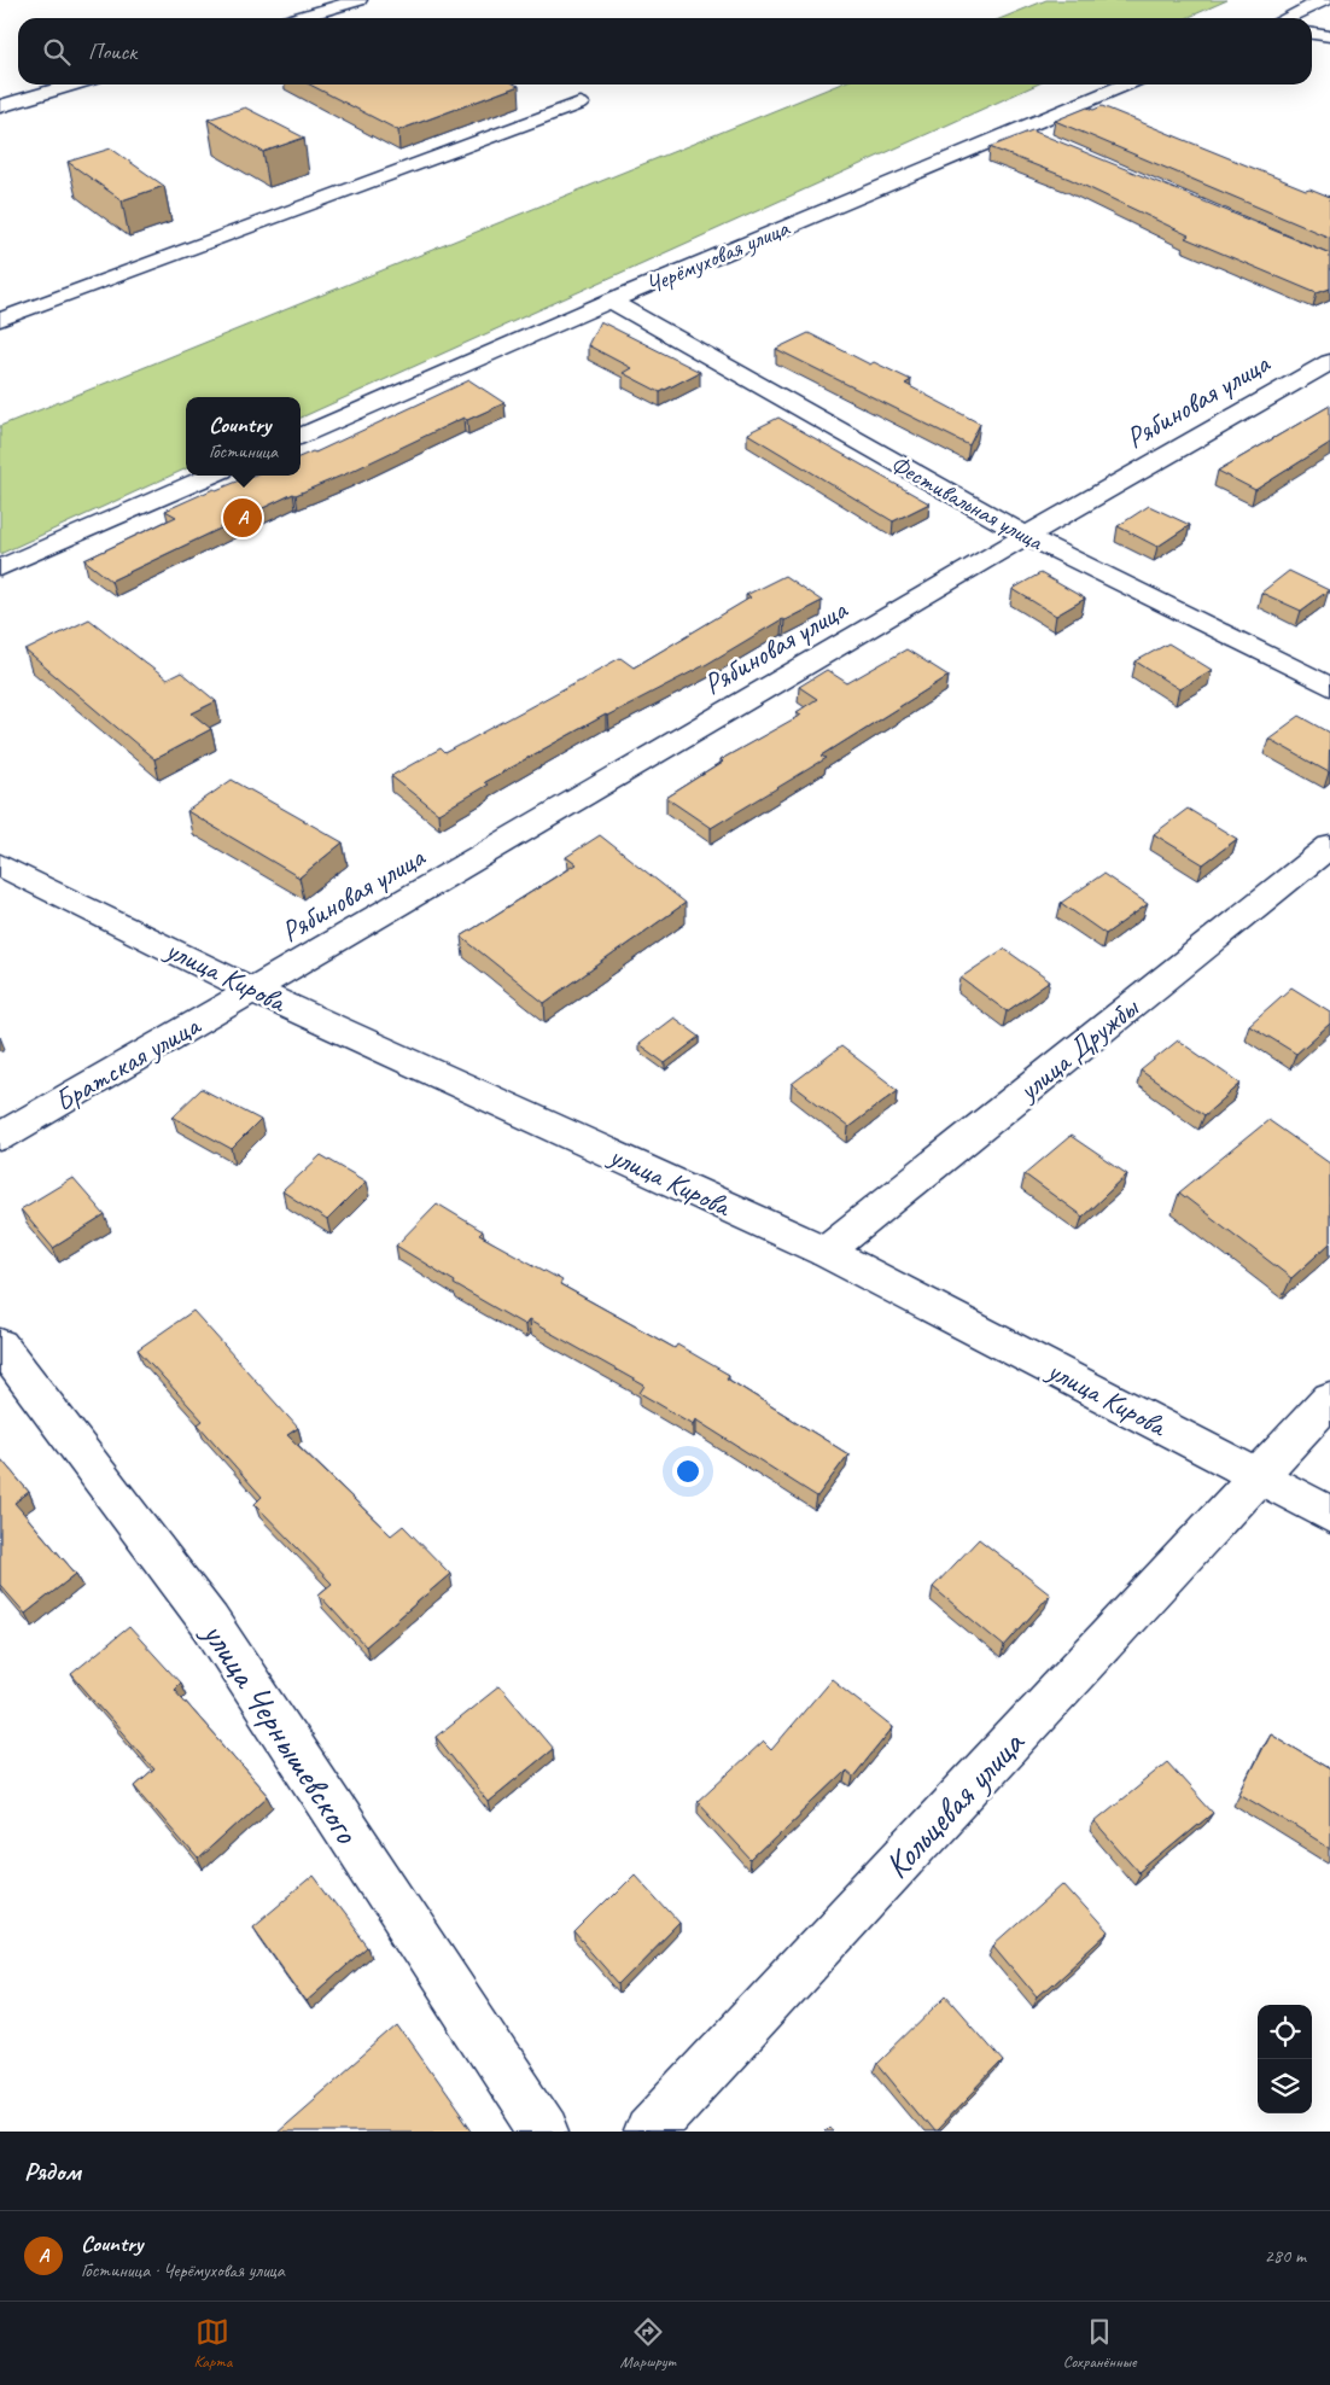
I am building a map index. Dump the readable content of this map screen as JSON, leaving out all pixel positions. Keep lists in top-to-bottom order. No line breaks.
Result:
{"streets":{"street":["Черёмуховая улица","Рябиновая улица","Фестивальная улица","улица Кирова","улица Дружбы","Братская улица","улица Чернышевского","Кольцевая улица"]},"crossings":[["Черёмуховая улица","Фестивальная улица"],["Рябиновая улица","Фестивальная улица"],["Рябиновая улица","улица Кирова"],["Рябиновая улица","Братская улица"],["улица Кирова","улица Дружбы"],["улица Кирова","Братская улица"],["улица Кирова","Кольцевая улица"]],"page":{"search":"Поиск","popup":["Country","Гостиница"],"pins":"A","heading":"Рядом","list":[{"mark":"A","name":"Country","note":"Гостиница · Черёмуховая улица","value":"280 m"}],"nav":["Карта","Маршрут","Сохранённые"]}}
